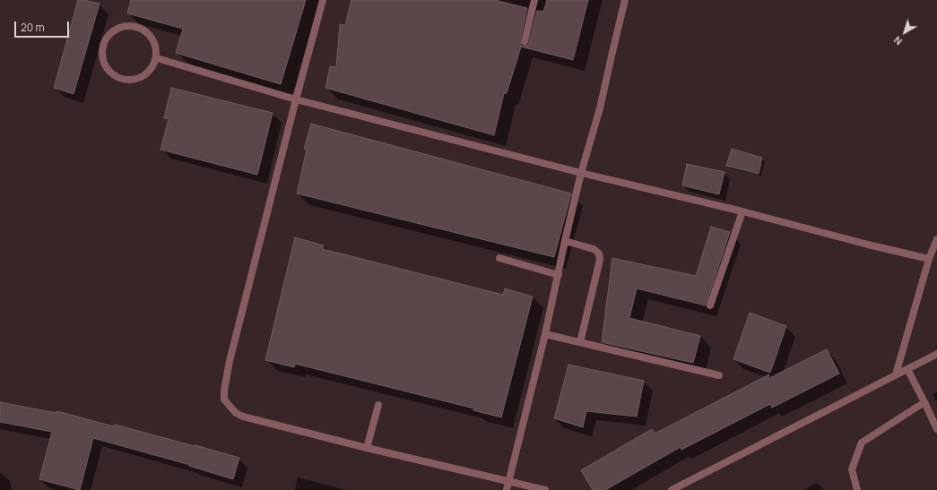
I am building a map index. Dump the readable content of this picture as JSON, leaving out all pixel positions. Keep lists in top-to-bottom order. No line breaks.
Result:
{"scale_bar":"20 m","north":"bottom left"}
